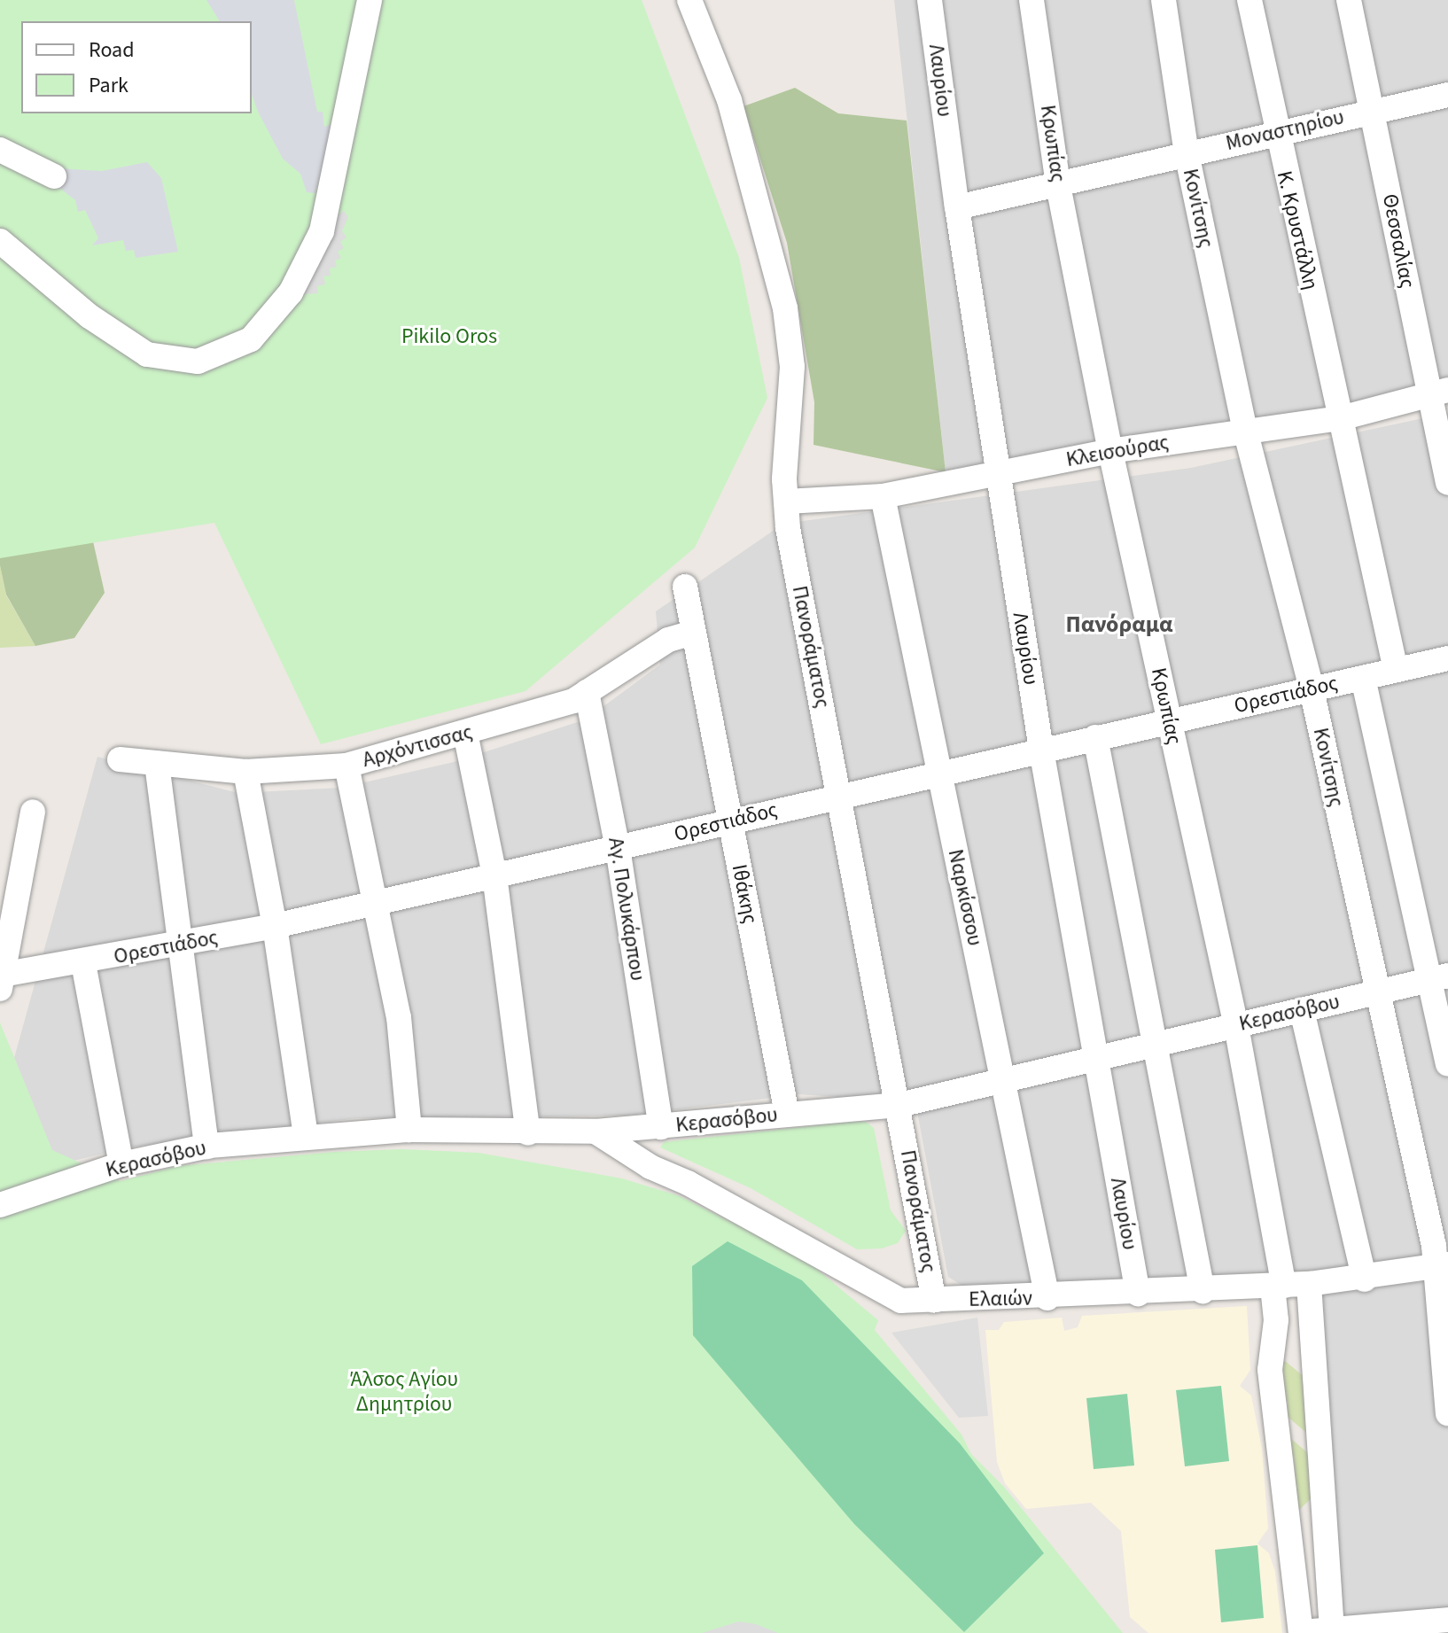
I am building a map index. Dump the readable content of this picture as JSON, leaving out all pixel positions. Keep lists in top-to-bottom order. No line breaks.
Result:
{"streets":{"street":["Λαυρίου","Μοναστηρίου","Κρωπίας","Κονίτσης","Κ. Κρυστάλλη","Θεσσαλίας","Κλεισούρας","Πανοράματος","Ορεστιάδος","Αρχόντισσας","Ιθάκης","Ναρκίσσου","Αγ. Πολυκάρπου","Κερασόβου","Ελαιών"]},"crossings":[["Λαυρίου","Μοναστηρίου"],["Λαυρίου","Κλεισούρας"],["Λαυρίου","Ορεστιάδος"],["Λαυρίου","Κερασόβου"],["Λαυρίου","Ελαιών"],["Μοναστηρίου","Κρωπίας"],["Μοναστηρίου","Κονίτσης"],["Μοναστηρίου","Κ. Κρυστάλλη"],["Μοναστηρίου","Θεσσαλίας"],["Κρωπίας","Κλεισούρας"],["Κρωπίας","Ορεστιάδος"],["Κρωπίας","Κερασόβου"],["Κρωπίας","Ελαιών"],["Κονίτσης","Κλεισούρας"],["Κονίτσης","Ορεστιάδος"],["Κονίτσης","Κερασόβου"],["Κονίτσης","Ελαιών"],["Κ. Κρυστάλλη","Κλεισούρας"],["Κ. Κρυστάλλη","Ορεστιάδος"],["Θεσσαλίας","Κλεισούρας"],["Κλεισούρας","Πανοράματος"],["Κλεισούρας","Ναρκίσσου"],["Πανοράματος","Ορεστιάδος"],["Πανοράματος","Κερασόβου"],["Πανοράματος","Ελαιών"],["Ορεστιάδος","Ιθάκης"],["Ορεστιάδος","Ναρκίσσου"],["Ορεστιάδος","Αγ. Πολυκάρπου"],["Αρχόντισσας","Ιθάκης"],["Αρχόντισσας","Αγ. Πολυκάρπου"],["Ιθάκης","Κερασόβου"],["Ναρκίσσου","Κερασόβου"],["Ναρκίσσου","Ελαιών"],["Αγ. Πολυκάρπου","Κερασόβου"],["Κερασόβου","Ελαιών"]],"districts":["Πανόραμα"],"parks":["Pikilo Oros","Άλσος Αγίου Δημητρίου"],"legend":["Road","Park"]}
